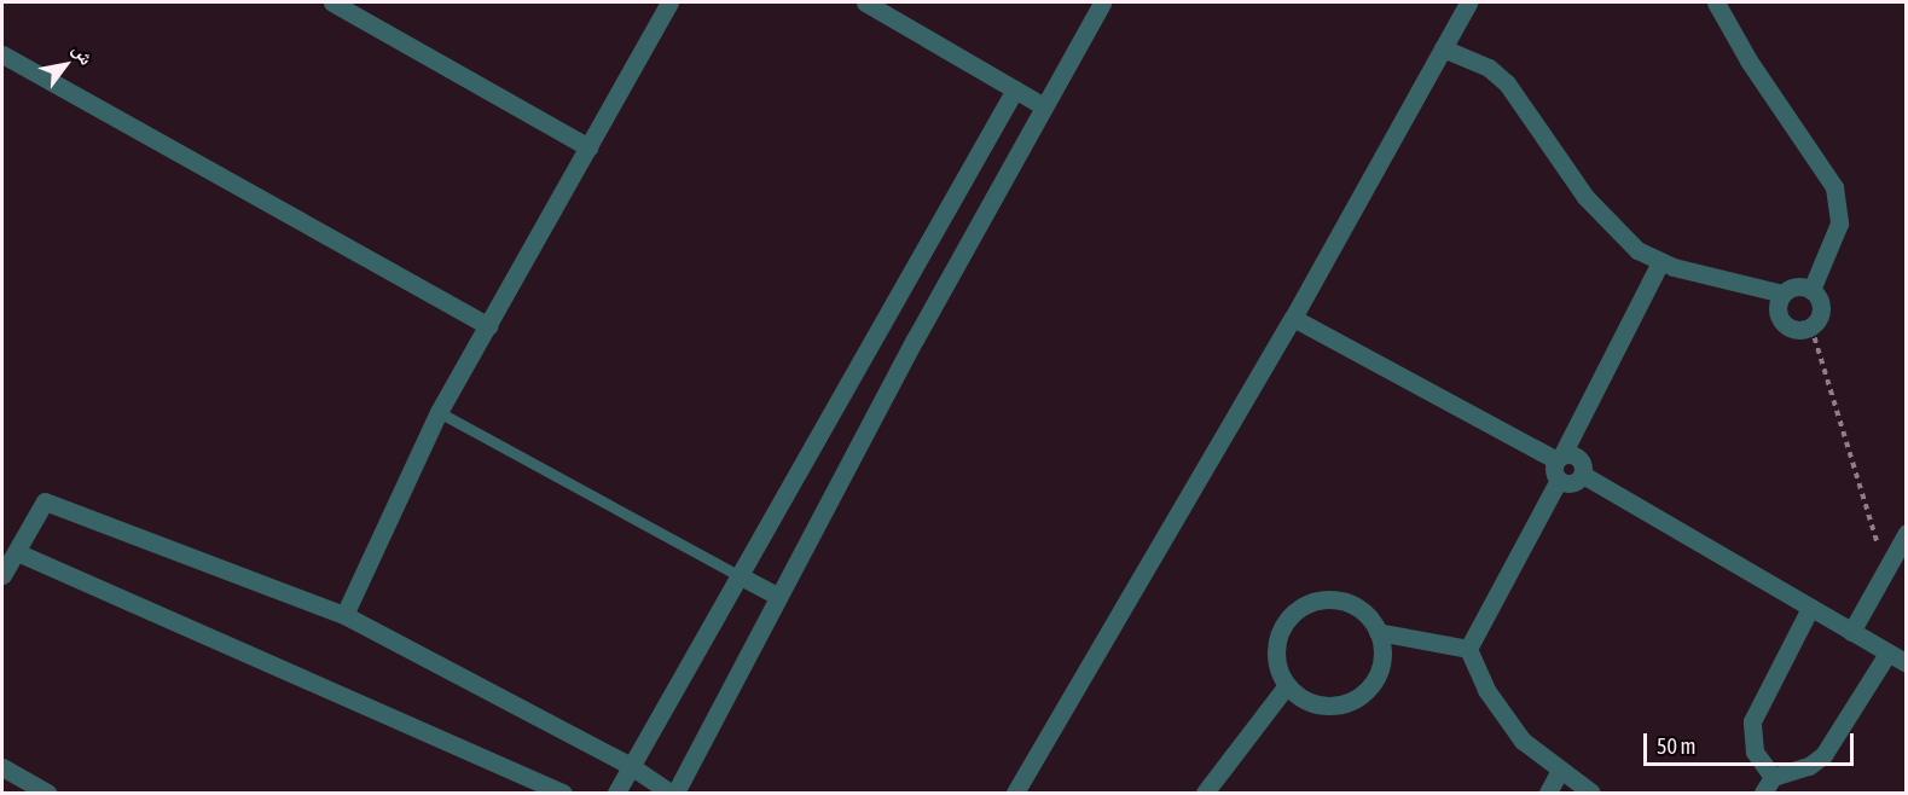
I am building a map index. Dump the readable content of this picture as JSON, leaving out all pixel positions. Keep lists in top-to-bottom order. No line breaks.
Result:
{"scale_bar":"50 m","north":"top right"}
